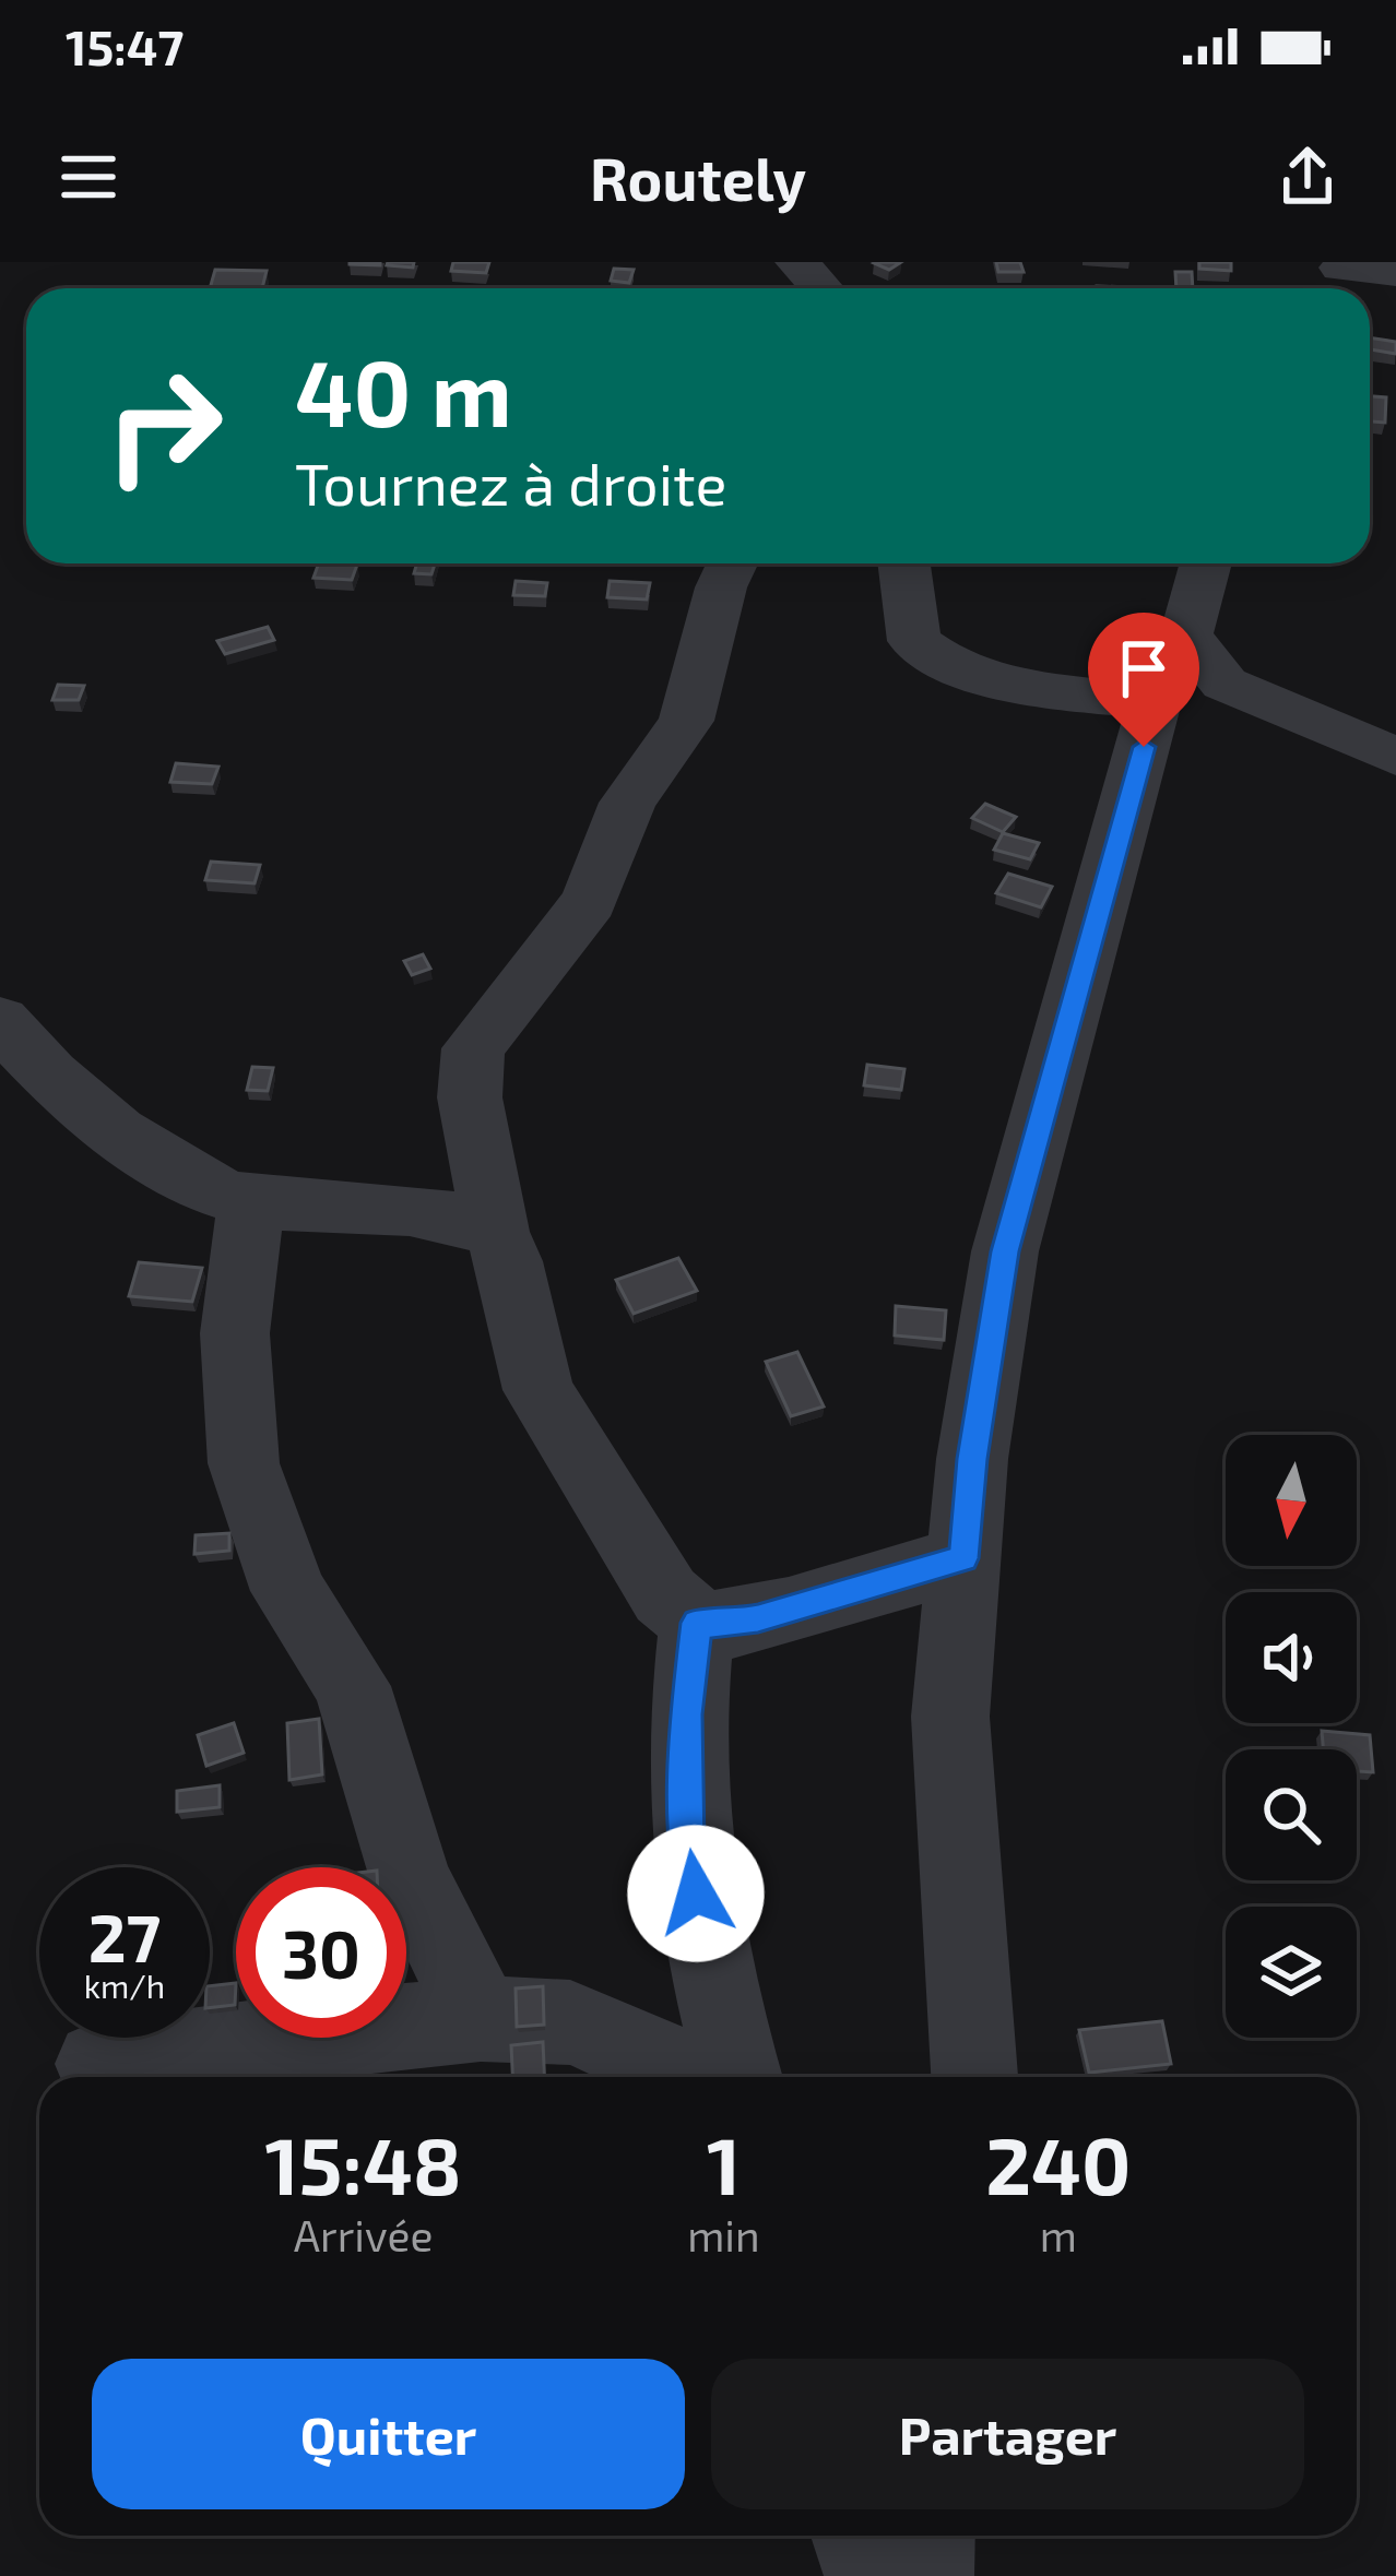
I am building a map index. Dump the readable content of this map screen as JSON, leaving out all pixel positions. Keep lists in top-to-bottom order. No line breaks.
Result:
{"north":"bottom","page":{"status":"15:47","header":"Routely","turn":["40 m","Tournez à droite"],"speed":"27 km/h","limit":"30","eta":["15:48","Arrivée","1","min","240","m"],"buttons":["Quitter","Partager"]}}
